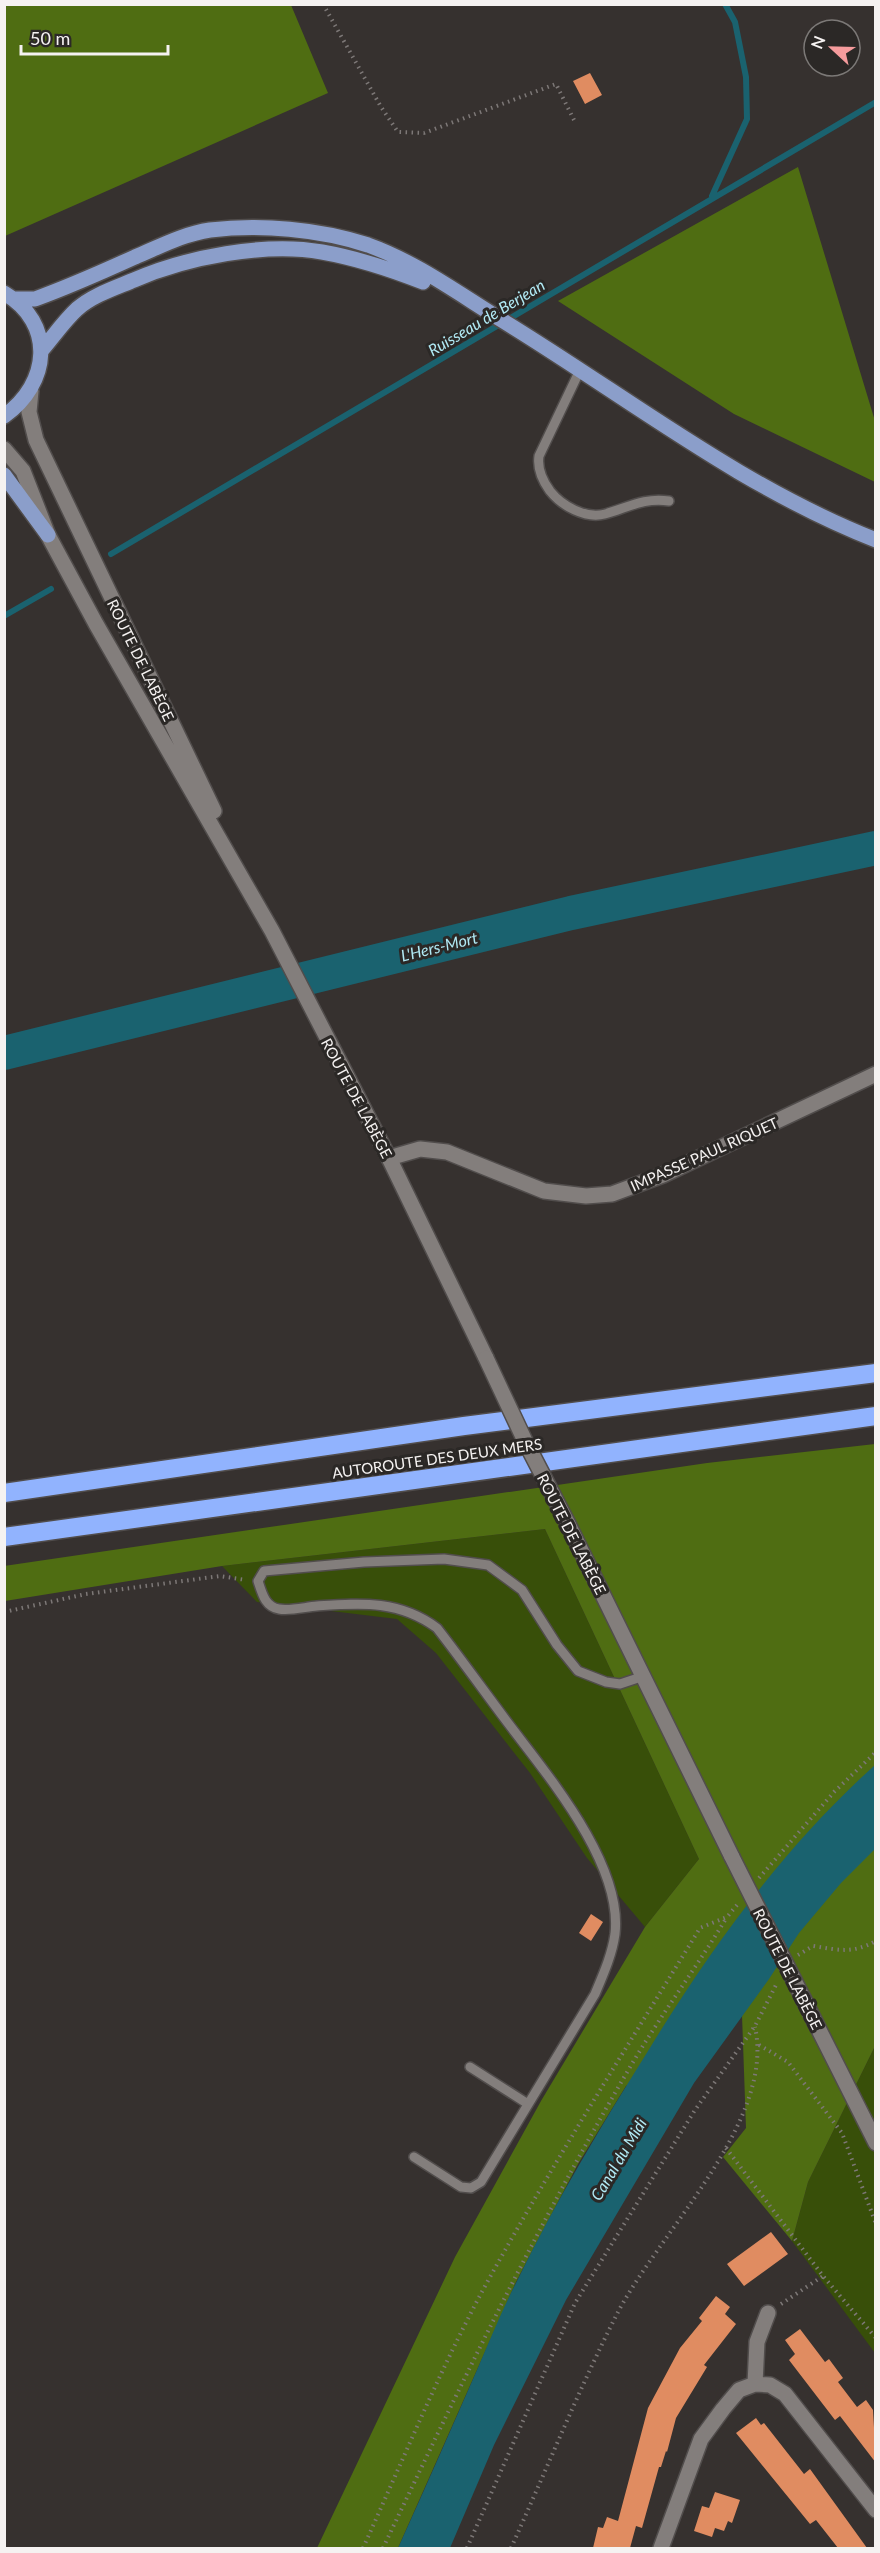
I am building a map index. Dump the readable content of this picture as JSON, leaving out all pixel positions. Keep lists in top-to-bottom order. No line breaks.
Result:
{"streets":{"highway":["AUTOROUTE DES DEUX MERS"],"street":["ROUTE DE LABÈGE","IMPASSE PAUL RIQUET"]},"crossings":[["ROUTE DE LABÈGE","IMPASSE PAUL RIQUET"]],"water":["Ruisseau de Berjean","L'Hers-Mort","Canal du Midi"],"scale_bar":"50 m","north":"left"}
